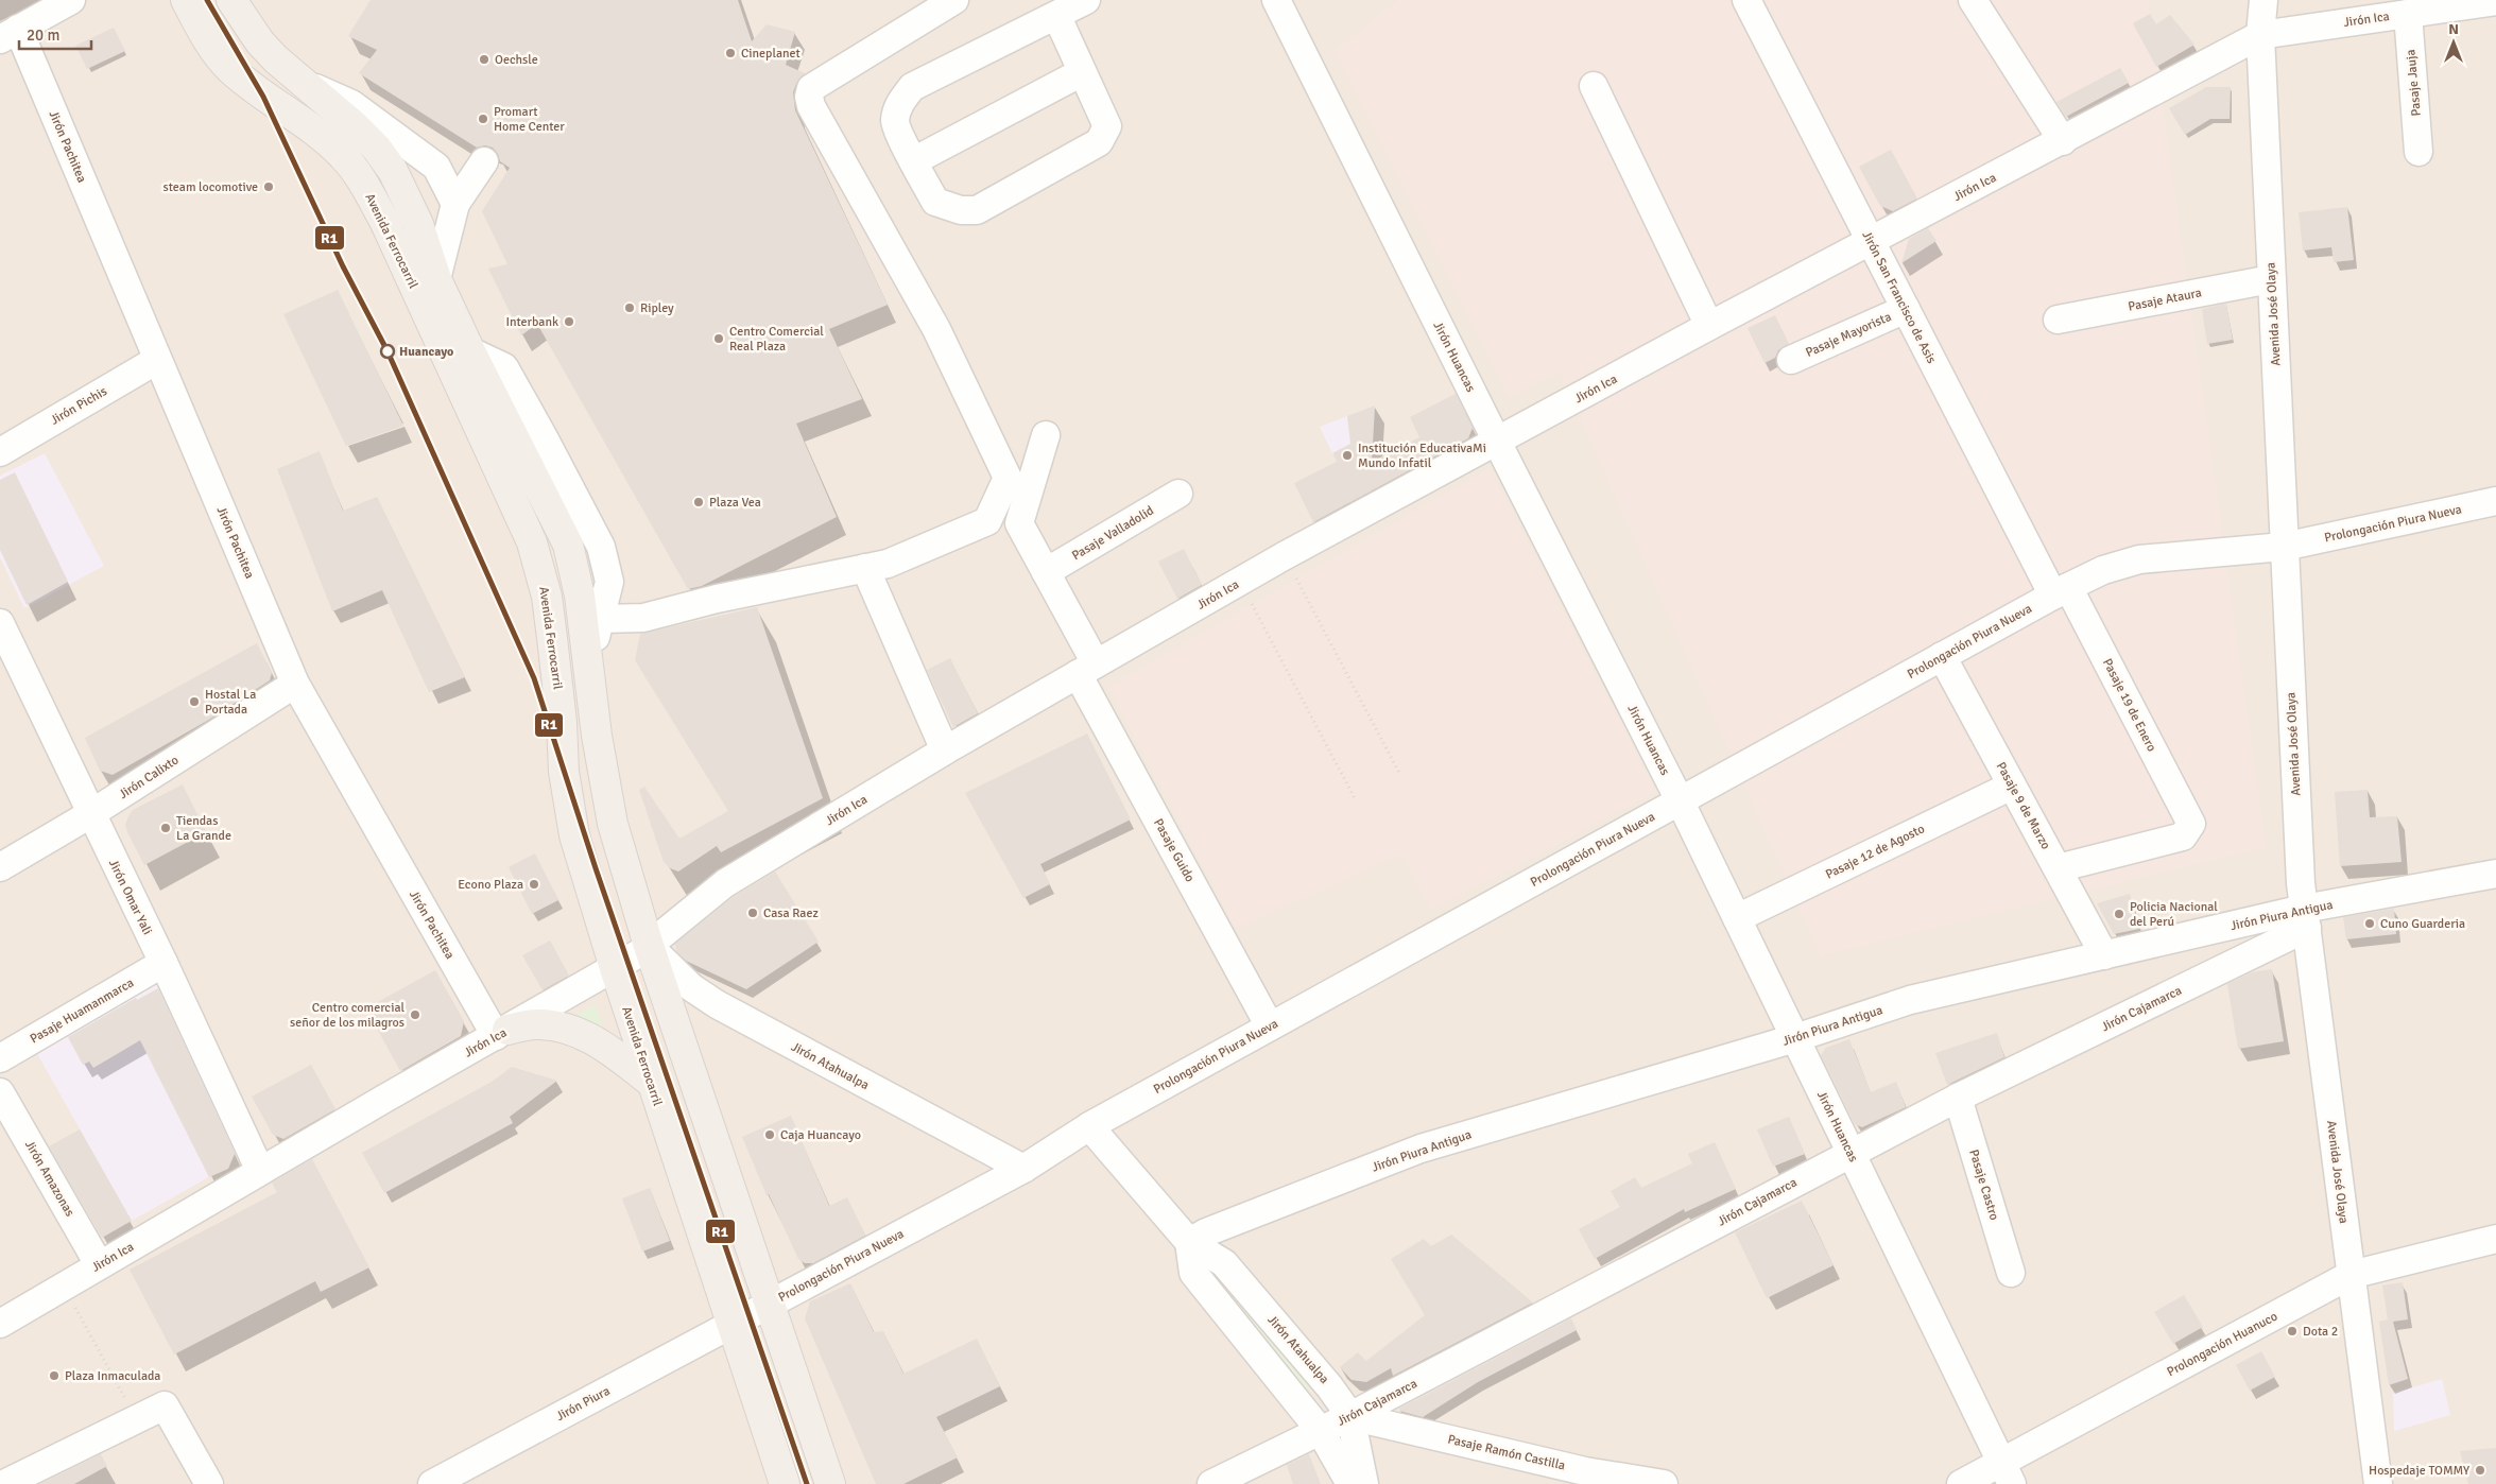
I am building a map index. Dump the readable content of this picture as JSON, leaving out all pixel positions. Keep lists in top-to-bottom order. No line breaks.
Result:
{"streets":{"main road":["Avenida Ferrocarril"],"street":["Jirón Ica","Pasaje Jauja","Jirón Pachitea","Jirón San Francisco de Asis","Pasaje Ataura","Avenida José Olaya","Pasaje Mayorista","Jirón Huancas","Jirón Pichis","Prolongación Piura Nueva","Pasaje Valladolid","Pasaje 19 de Enero","Jirón Calixto","Pasaje 9 de Marzo","Pasaje Guido","Pasaje 12 de Agosto","Jirón Omar Yali","Jirón Piura Antigua","Jirón Cajamarca","Pasaje Huamanmarca","Jirón Atahualpa","Jirón Amazonas","Pasaje Castro","Prolongación Huanuco","Jirón Piura","Pasaje Ramón Castilla"]},"crossings":[["Jirón Ica","Pasaje Jauja"],["Jirón Ica","Jirón Pachitea"],["Jirón Ica","Avenida Ferrocarril"],["Jirón Ica","Jirón San Francisco de Asis"],["Jirón Ica","Avenida José Olaya"],["Jirón Ica","Jirón Huancas"],["Jirón Ica","Pasaje Guido"],["Jirón Ica","Jirón Omar Yali"],["Jirón Ica","Jirón Atahualpa"],["Jirón Ica","Jirón Amazonas"],["Jirón Pachitea","Jirón Pichis"],["Jirón Pachitea","Jirón Calixto"],["Avenida Ferrocarril","Prolongación Piura Nueva"],["Avenida Ferrocarril","Jirón Atahualpa"],["Avenida Ferrocarril","Jirón Piura"],["Jirón San Francisco de Asis","Pasaje Mayorista"],["Jirón San Francisco de Asis","Prolongación Piura Nueva"],["Jirón San Francisco de Asis","Pasaje 19 de Enero"],["Pasaje Ataura","Avenida José Olaya"],["Avenida José Olaya","Prolongación Piura Nueva"],["Avenida José Olaya","Jirón Piura Antigua"],["Avenida José Olaya","Jirón Cajamarca"],["Avenida José Olaya","Prolongación Huanuco"],["Jirón Huancas","Prolongación Piura Nueva"],["Jirón Huancas","Pasaje 12 de Agosto"],["Jirón Huancas","Jirón Piura Antigua"],["Jirón Huancas","Jirón Cajamarca"],["Jirón Huancas","Prolongación Huanuco"],["Prolongación Piura Nueva","Pasaje 19 de Enero"],["Prolongación Piura Nueva","Pasaje 9 de Marzo"],["Prolongación Piura Nueva","Pasaje Guido"],["Prolongación Piura Nueva","Jirón Atahualpa"],["Prolongación Piura Nueva","Jirón Piura"],["Pasaje Valladolid","Pasaje Guido"],["Pasaje 19 de Enero","Pasaje 9 de Marzo"],["Jirón Calixto","Jirón Omar Yali"],["Pasaje 9 de Marzo","Pasaje 12 de Agosto"],["Pasaje 9 de Marzo","Jirón Piura Antigua"],["Jirón Omar Yali","Pasaje Huamanmarca"],["Jirón Piura Antigua","Jirón Cajamarca"],["Jirón Piura Antigua","Jirón Atahualpa"],["Jirón Cajamarca","Jirón Atahualpa"],["Jirón Cajamarca","Pasaje Castro"],["Jirón Cajamarca","Pasaje Ramón Castilla"],["Jirón Atahualpa","Pasaje Ramón Castilla"]],"places":["Cineplanet","Oechsle","Promart Home Center","steam locomotive","Ripley","Interbank","Centro Comercial Real Plaza","Huancayo","Institución EducativaMi Mundo Infatil","Plaza Vea","Hostal La Portada","Tiendas La Grande","Econo Plaza","Casa Raez","Policia Nacional del Perú","Cuno Guarderia","Centro comercial señor de los milagros","Caja Huancayo","Dota 2","Plaza Inmaculada","Hospedaje TOMMY"],"lines":["transit line R1"],"scale_bar":"20 m","north":"top"}
